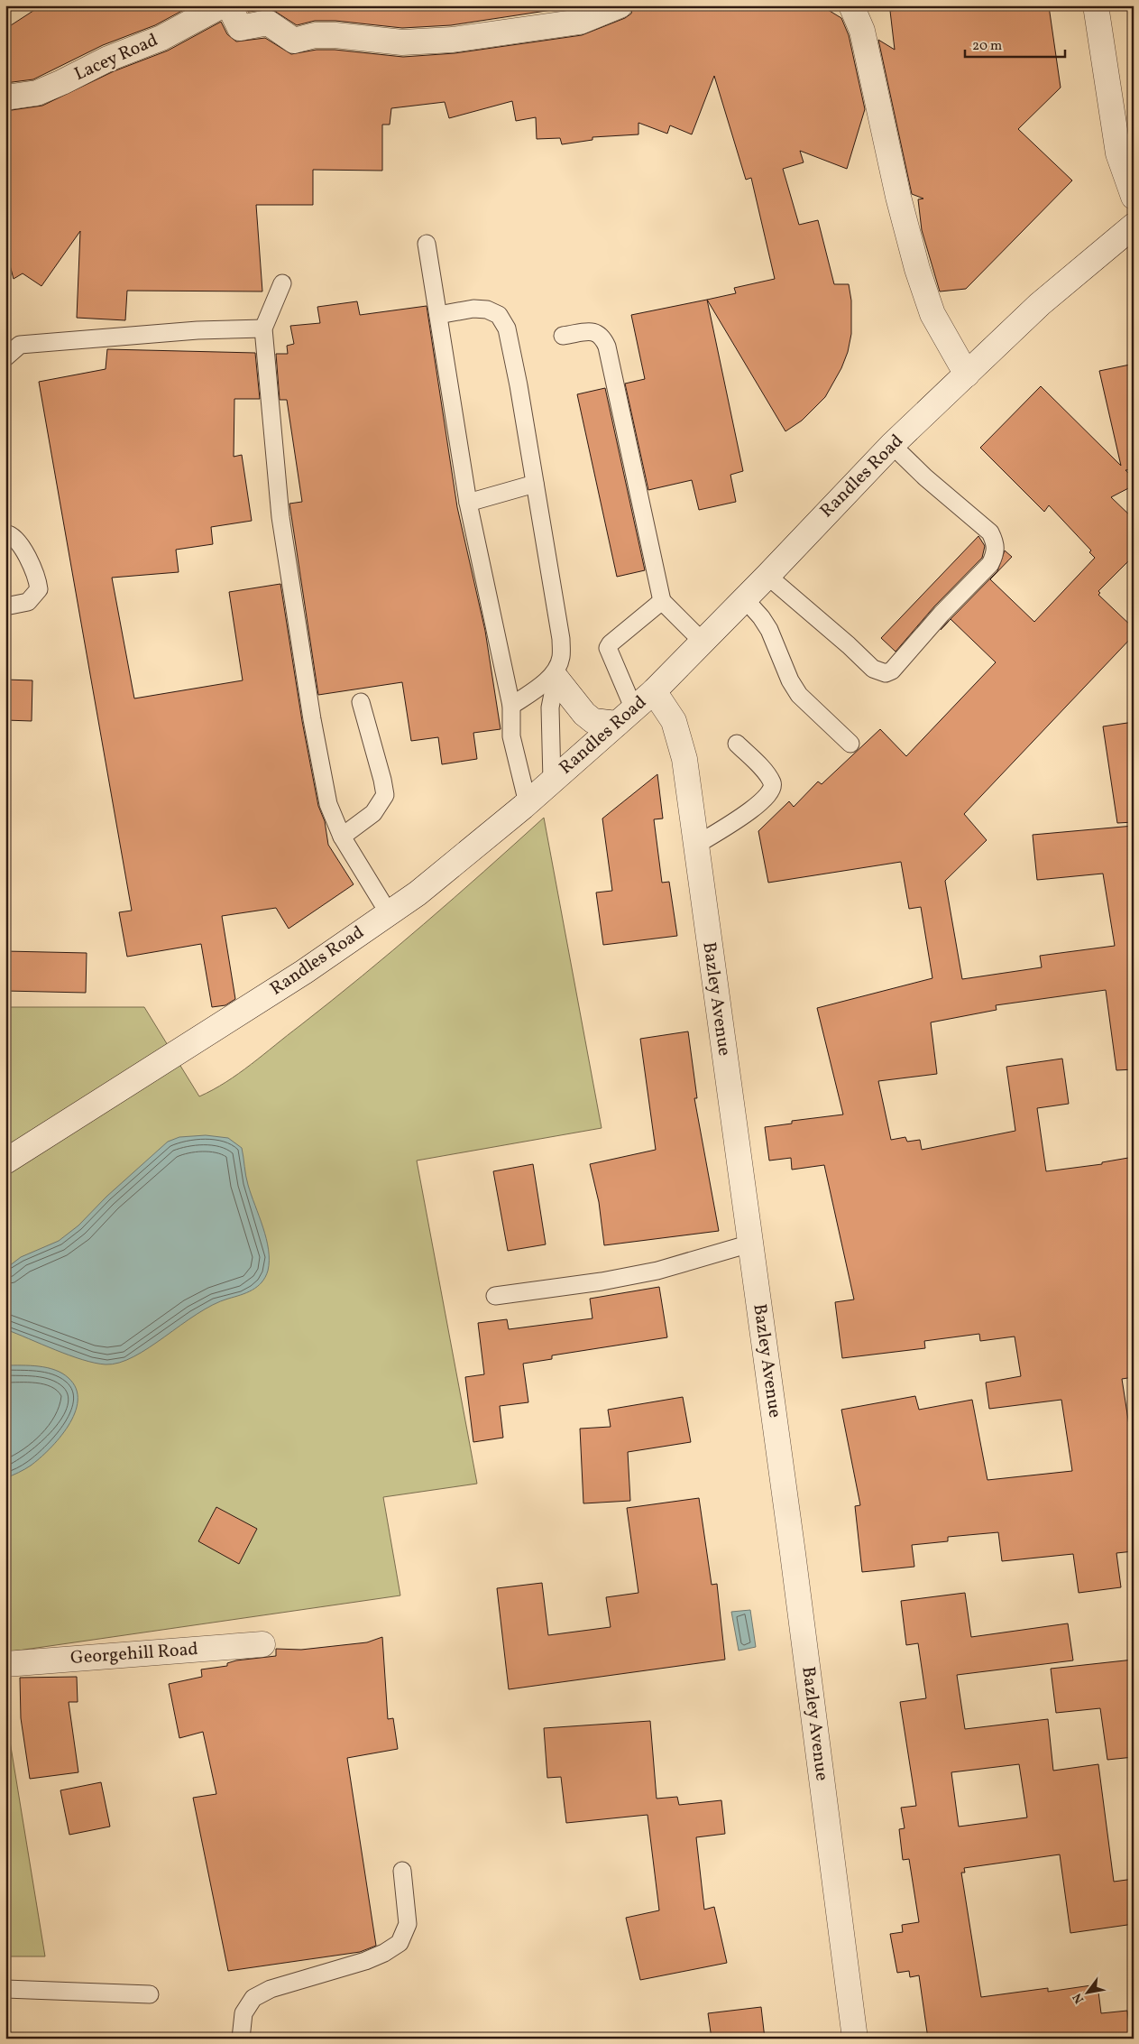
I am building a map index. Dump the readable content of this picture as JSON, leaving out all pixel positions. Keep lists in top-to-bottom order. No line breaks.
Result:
{"streets":{"street":["Lacey Road","Randles Road","Bazley Avenue","Georgehill Road"]},"crossings":[["Randles Road","Bazley Avenue"]],"scale_bar":"20 m","north":"bottom left"}
